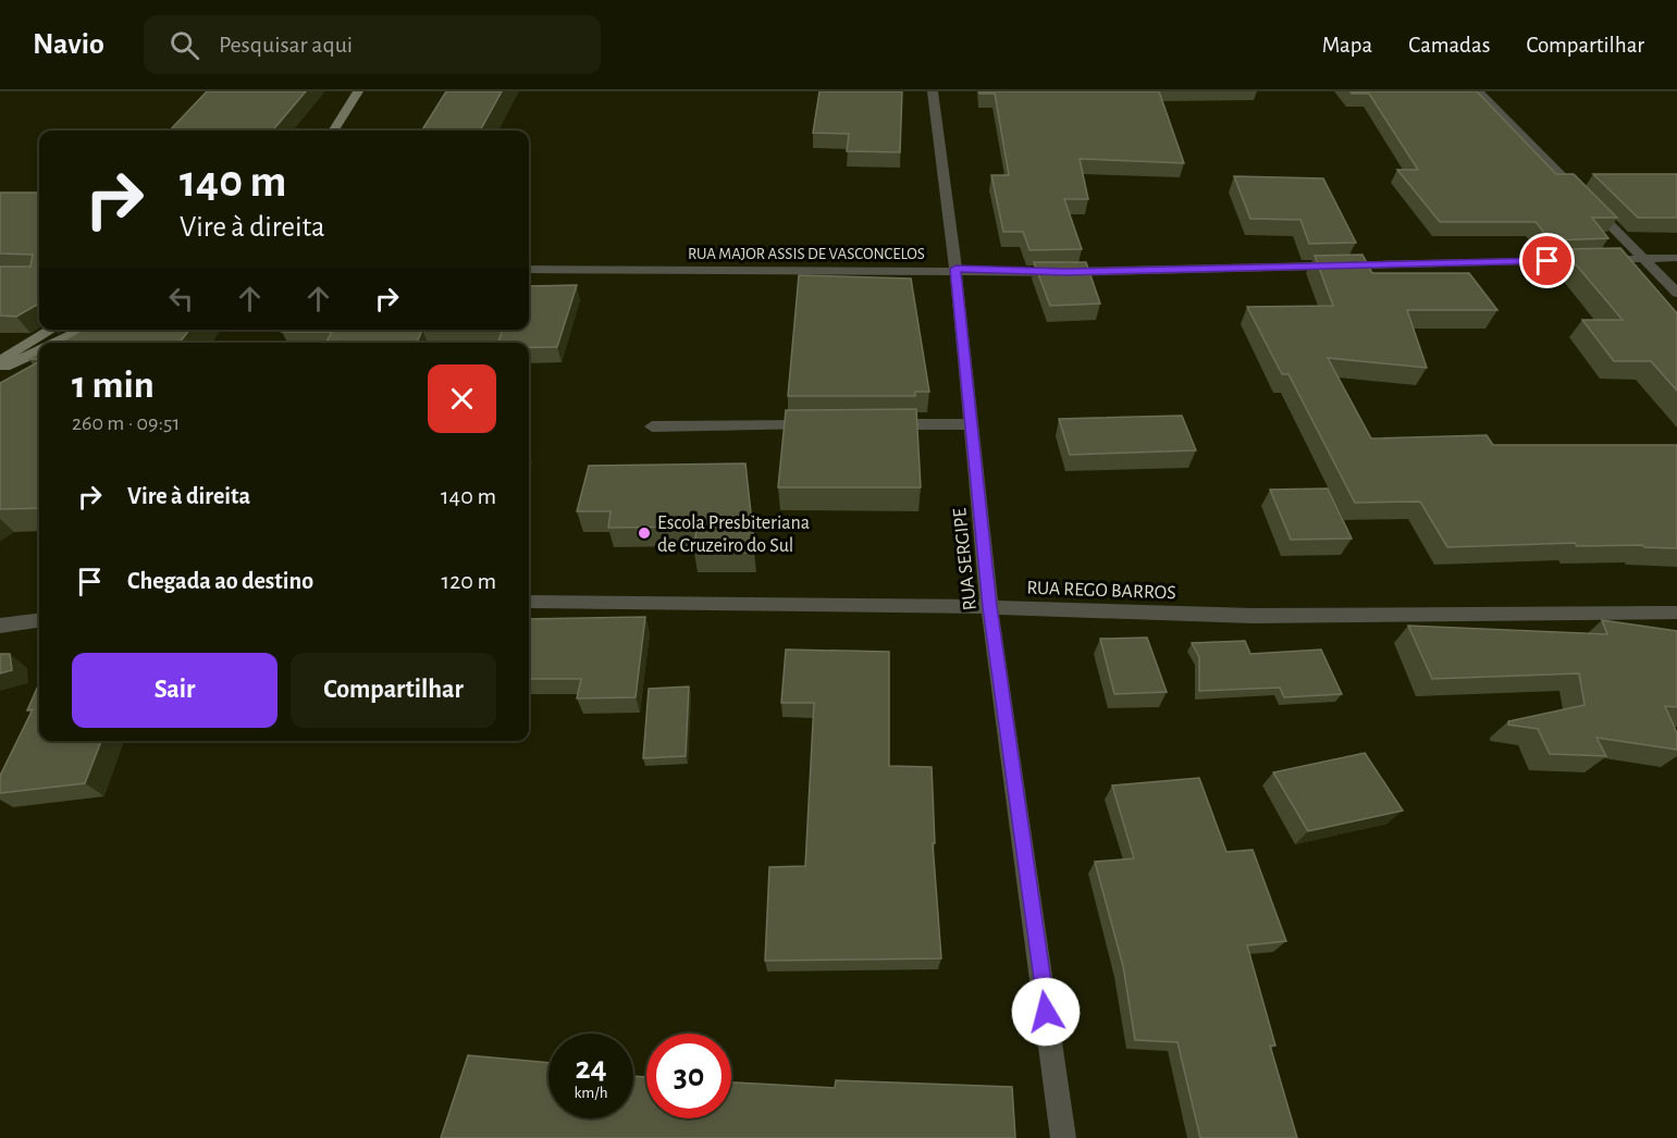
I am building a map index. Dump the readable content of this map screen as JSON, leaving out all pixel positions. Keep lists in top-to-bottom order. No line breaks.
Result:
{"streets":{"street":["RUA MAJOR ASSIS DE VASCONCELOS","RUA SERGIPE","RUA REGO BARROS"]},"crossings":[["RUA MAJOR ASSIS DE VASCONCELOS","RUA SERGIPE"],["RUA SERGIPE","RUA REGO BARROS"]],"places":["Escola Presbiteriana de Cruzeiro do Sul"],"page":{"header":"Navio","search":"Pesquisar aqui","nav":["Mapa","Camadas","Compartilhar"],"turn":["140 m","Vire à direita"],"heading":["1 min","260 m · 09:51"],"list":[{"name":"Vire à direita","value":"140 m"},{"name":"Chegada ao destino","value":"120 m"}],"buttons":["Sair","Compartilhar"],"speed":"24 km/h","limit":"30"}}
